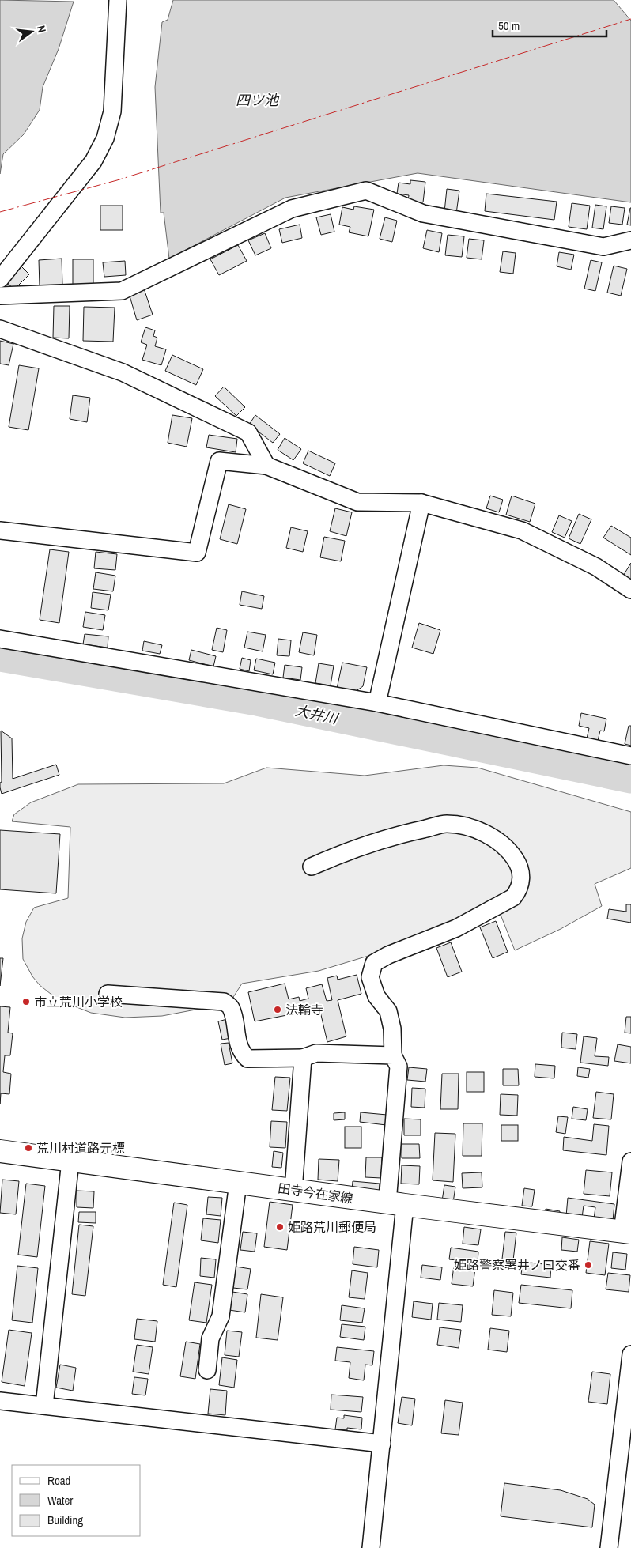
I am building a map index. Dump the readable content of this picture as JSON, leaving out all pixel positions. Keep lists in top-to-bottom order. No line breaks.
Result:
{"streets":{"main road":["田寺今在家線"]},"water":["四ツ池","大井川"],"places":["市立荒川小学校","法輪寺","荒川村道路元標","姫路荒川郵便局","姫路警察署井ノ口交番"],"legend":["Road","Water","Building"],"scale_bar":"50 m","north":"right"}
